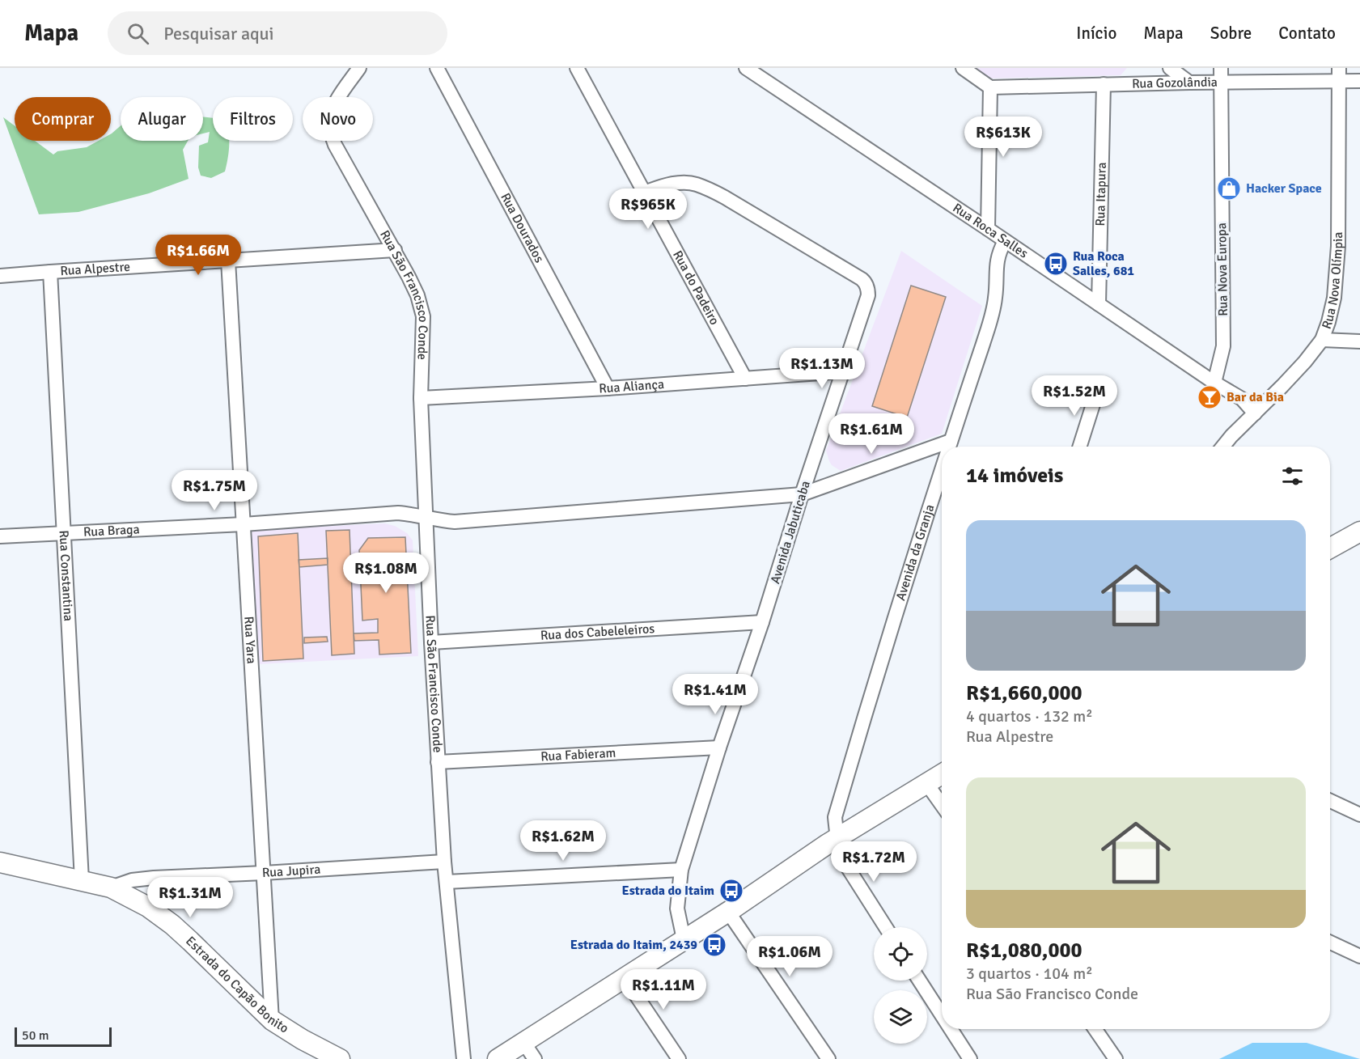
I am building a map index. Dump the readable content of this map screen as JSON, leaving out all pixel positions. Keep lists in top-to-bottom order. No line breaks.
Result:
{"streets":{"street":["Rua Gozolândia","Rua Itapura","Rua Dourados","Rua Roca Salles","Rua Alpestre","Rua Nova Europa","Rua Nova Olímpia","Rua do Padeiro","Rua São Francisco Conde","Rua Aliança","Rua Braga","Avenida Jabuticaba","Avenida da Granja","Rua Constantina","Rua dos Cabeleleiros","Rua Yara","Rua Fabieram","Rua Jupira","Estrada do Capão Bonito"]},"crossings":[["Rua Gozolândia","Rua Itapura"],["Rua Gozolândia","Rua Nova Europa"],["Rua Gozolândia","Rua Nova Olímpia"],["Rua Itapura","Rua Roca Salles"],["Rua Dourados","Rua Aliança"],["Rua Roca Salles","Rua Nova Europa"],["Rua Roca Salles","Rua Nova Olímpia"],["Rua Roca Salles","Avenida da Granja"],["Rua Alpestre","Rua São Francisco Conde"],["Rua Alpestre","Rua Constantina"],["Rua Alpestre","Rua Yara"],["Rua do Padeiro","Rua Aliança"],["Rua do Padeiro","Avenida Jabuticaba"],["Rua São Francisco Conde","Rua Aliança"],["Rua São Francisco Conde","Rua Braga"],["Rua São Francisco Conde","Rua dos Cabeleleiros"],["Rua São Francisco Conde","Rua Fabieram"],["Rua São Francisco Conde","Rua Jupira"],["Rua Aliança","Avenida Jabuticaba"],["Rua Braga","Rua Constantina"],["Rua Braga","Rua Yara"],["Avenida Jabuticaba","Rua dos Cabeleleiros"],["Avenida Jabuticaba","Rua Fabieram"],["Rua Constantina","Estrada do Capão Bonito"],["Rua Yara","Rua Jupira"],["Rua Yara","Estrada do Capão Bonito"],["Rua Jupira","Estrada do Capão Bonito"]],"places":{"shop":["Hacker Space"],"bus stop":["Rua Roca Salles, 681","Estrada do Itaim","Estrada do Itaim, 2439"],"bar":["Bar da Bia"]},"scale_bar":"50 m","page":{"header":"Mapa","search":"Pesquisar aqui","nav":["Início","Mapa","Sobre","Contato"],"chip":["Comprar","Alugar","Filtros","Novo"],"price":["R$613K","R$965K","R$1.66M","R$1.13M","R$1.52M","R$1.61M","R$1.75M","R$1.08M","R$1.41M","R$1.62M","R$1.72M","R$1.31M","R$1.06M","R$1.11M"],"heading":"14 imóveis","list":[{"name":"R$1,660,000","note":"4 quartos · 132 m² · Rua Alpestre"},{"name":"R$1,080,000","note":"3 quartos · 104 m² · Rua São Francisco Conde"}],"scale":"50 m"}}
